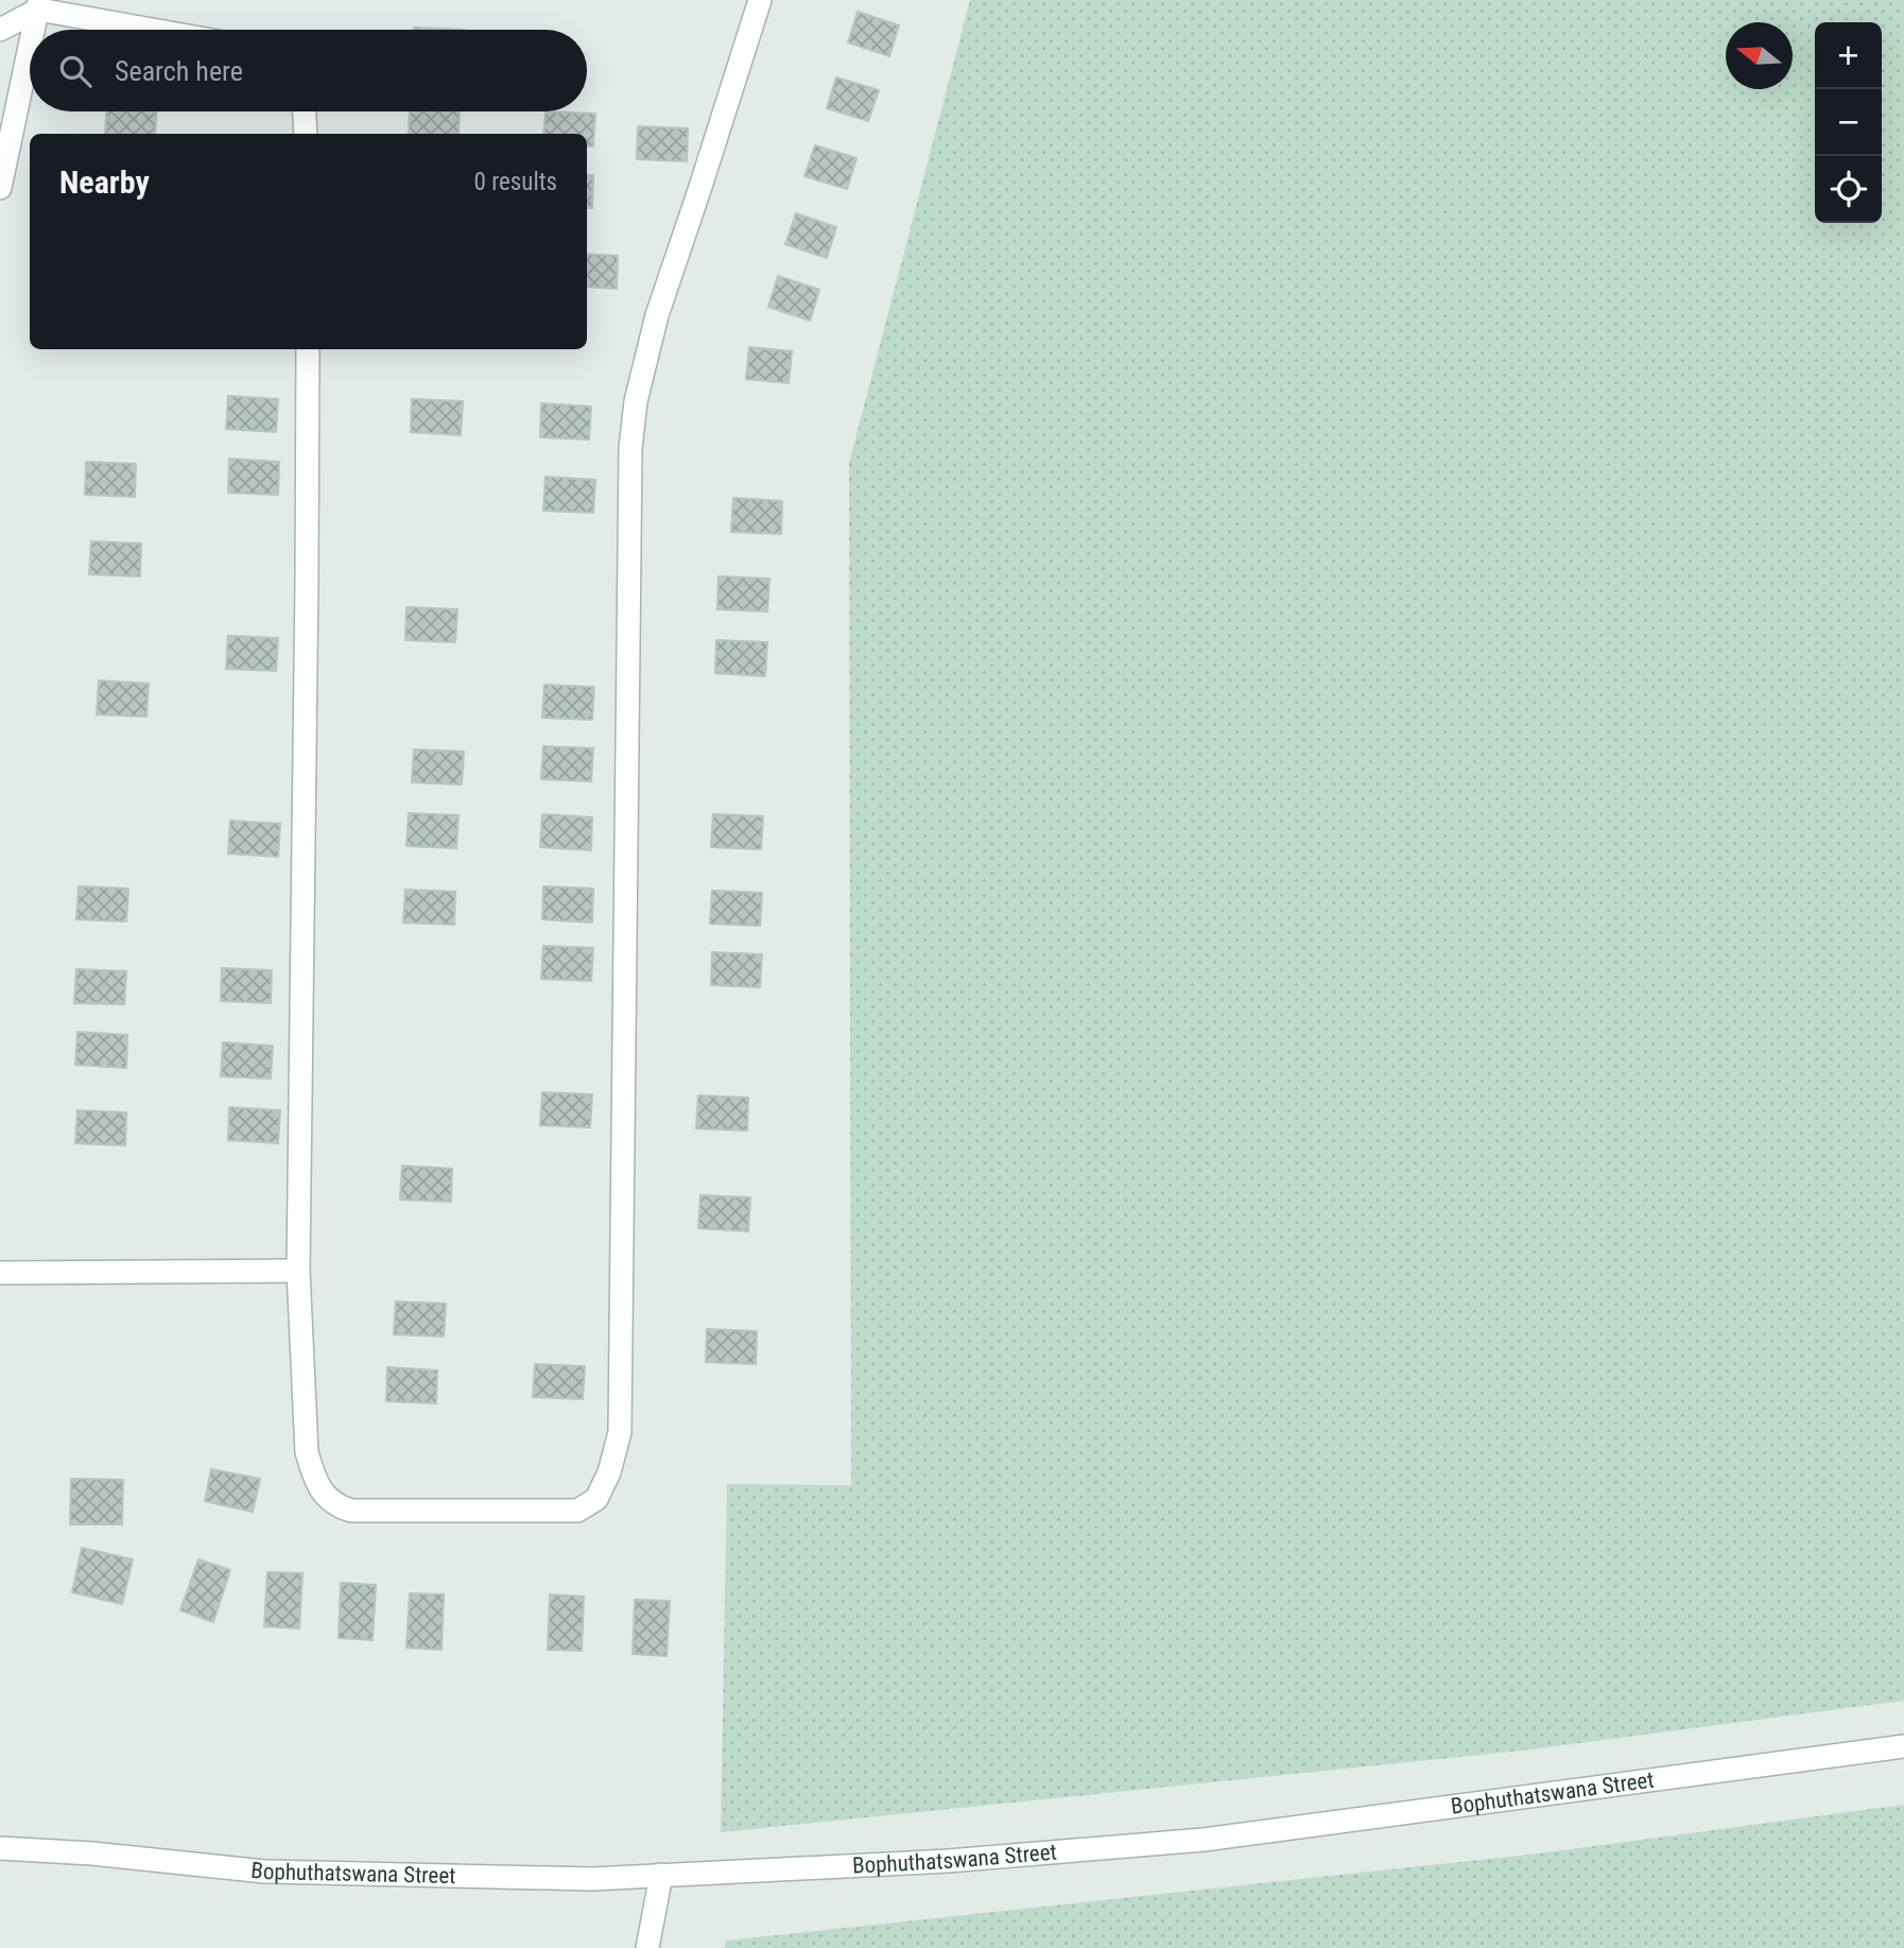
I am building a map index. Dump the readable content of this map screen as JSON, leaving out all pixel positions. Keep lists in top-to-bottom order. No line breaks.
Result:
{"streets":{"street":["Bophuthatswana Street"]},"north":"left","page":{"map_buttons":["+","−"],"search":"Search here","heading":["Nearby","0 results"]}}
